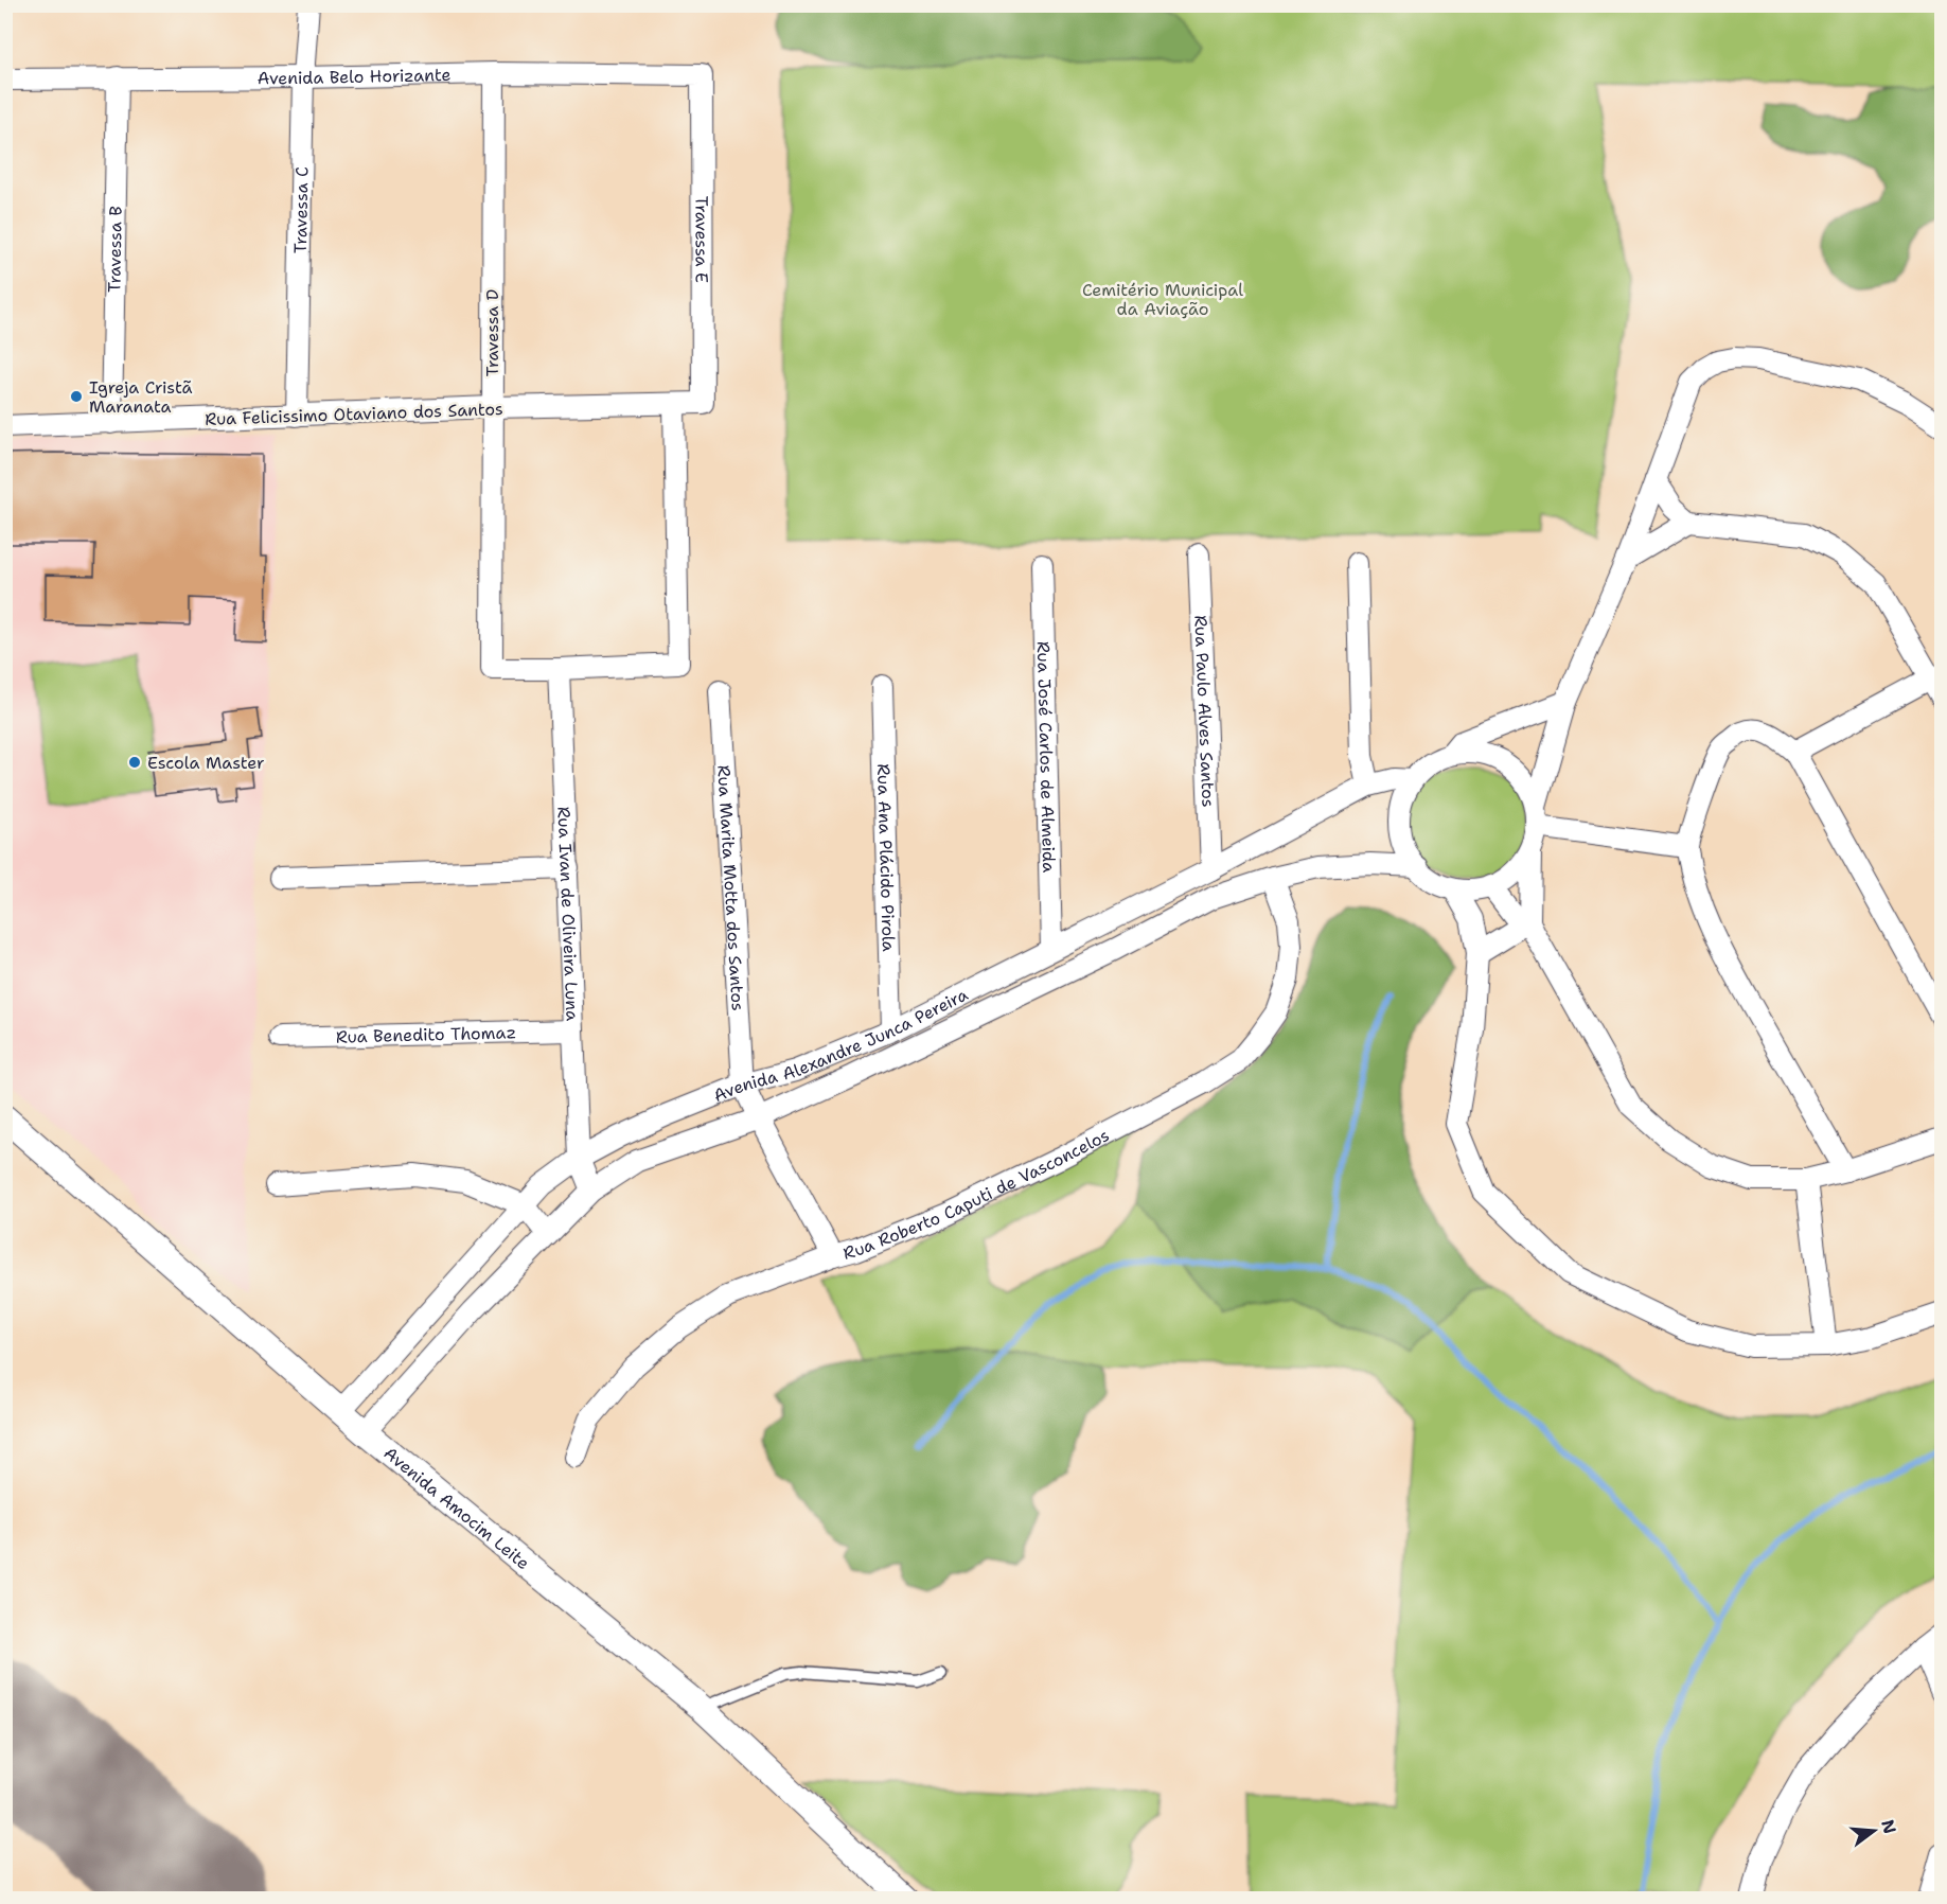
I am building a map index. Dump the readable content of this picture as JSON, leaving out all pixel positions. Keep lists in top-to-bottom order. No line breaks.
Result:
{"streets":{"street":["Avenida Belo Horizante","Travessa C","Travessa E","Travessa B","Travessa D","Rua Felicissimo Otaviano dos Santos","Rua Paulo Alves Santos","Rua José Carlos de Almeida","Rua Ana Plácido Pirola","Rua Marita Motta dos Santos","Rua Ivan de Oliveira Luna","Rua Benedito Thomaz","Avenida Alexandre Junca Pereira","Rua Roberto Caputi de Vasconcelos","Avenida Amocim Leite"]},"crossings":[["Avenida Belo Horizante","Travessa C"],["Avenida Belo Horizante","Travessa E"],["Avenida Belo Horizante","Travessa B"],["Avenida Belo Horizante","Travessa D"],["Travessa C","Rua Felicissimo Otaviano dos Santos"],["Travessa E","Rua Felicissimo Otaviano dos Santos"],["Travessa B","Rua Felicissimo Otaviano dos Santos"],["Travessa D","Rua Felicissimo Otaviano dos Santos"],["Travessa D","Rua Ivan de Oliveira Luna"],["Rua Paulo Alves Santos","Avenida Alexandre Junca Pereira"],["Rua José Carlos de Almeida","Avenida Alexandre Junca Pereira"],["Rua Ana Plácido Pirola","Avenida Alexandre Junca Pereira"],["Rua Marita Motta dos Santos","Avenida Alexandre Junca Pereira"],["Rua Ivan de Oliveira Luna","Rua Benedito Thomaz"],["Rua Ivan de Oliveira Luna","Avenida Alexandre Junca Pereira"],["Avenida Alexandre Junca Pereira","Rua Roberto Caputi de Vasconcelos"],["Avenida Alexandre Junca Pereira","Avenida Amocim Leite"]],"parks":["Cemitério Municipal da Aviação"],"places":["Igreja Cristã Maranata","Escola Master"],"north":"right"}
